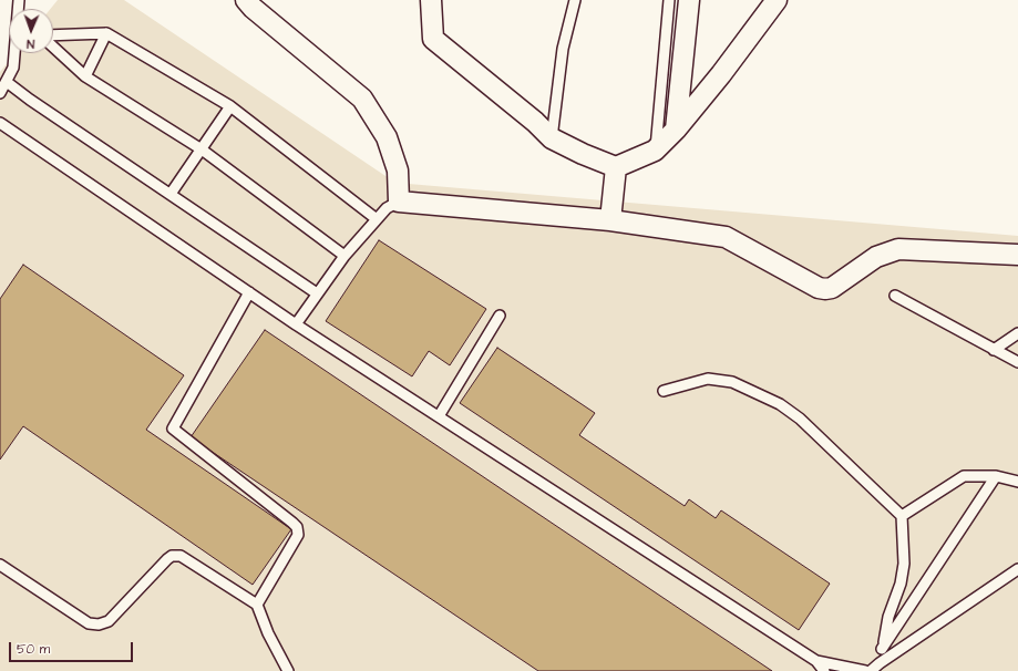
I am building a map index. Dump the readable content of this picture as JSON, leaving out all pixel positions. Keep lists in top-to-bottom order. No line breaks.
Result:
{"scale_bar":"50 m","north":"bottom"}
